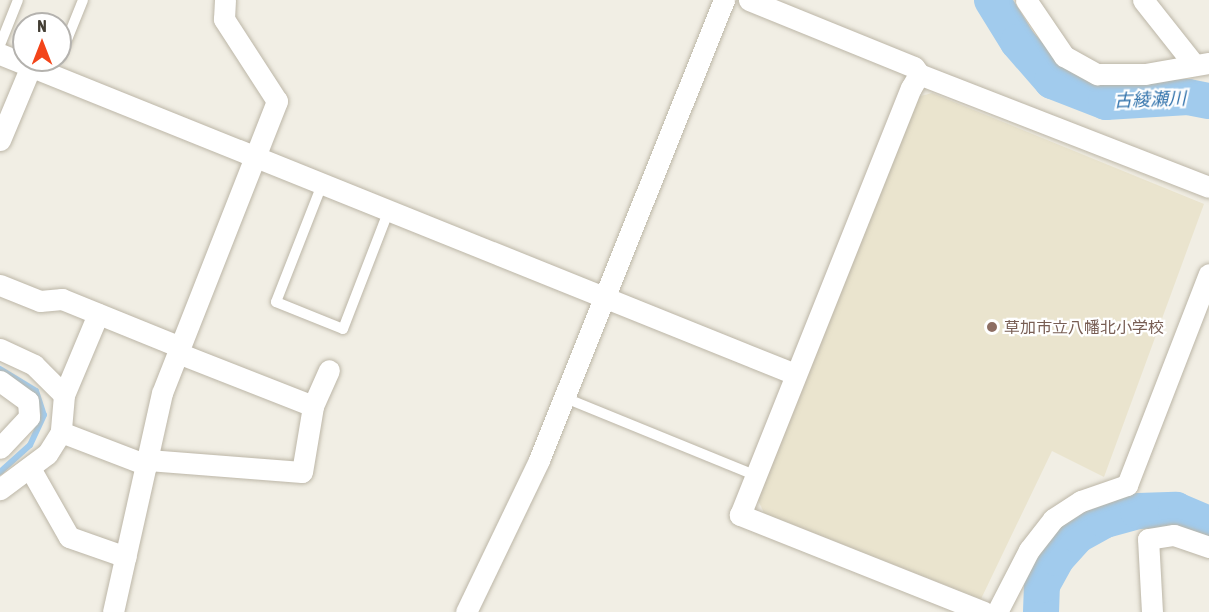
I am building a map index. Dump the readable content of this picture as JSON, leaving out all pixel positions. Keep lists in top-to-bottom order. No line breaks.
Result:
{"water":["古綾瀬川"],"places":["草加市立八幡北小学校"],"north":"top"}
